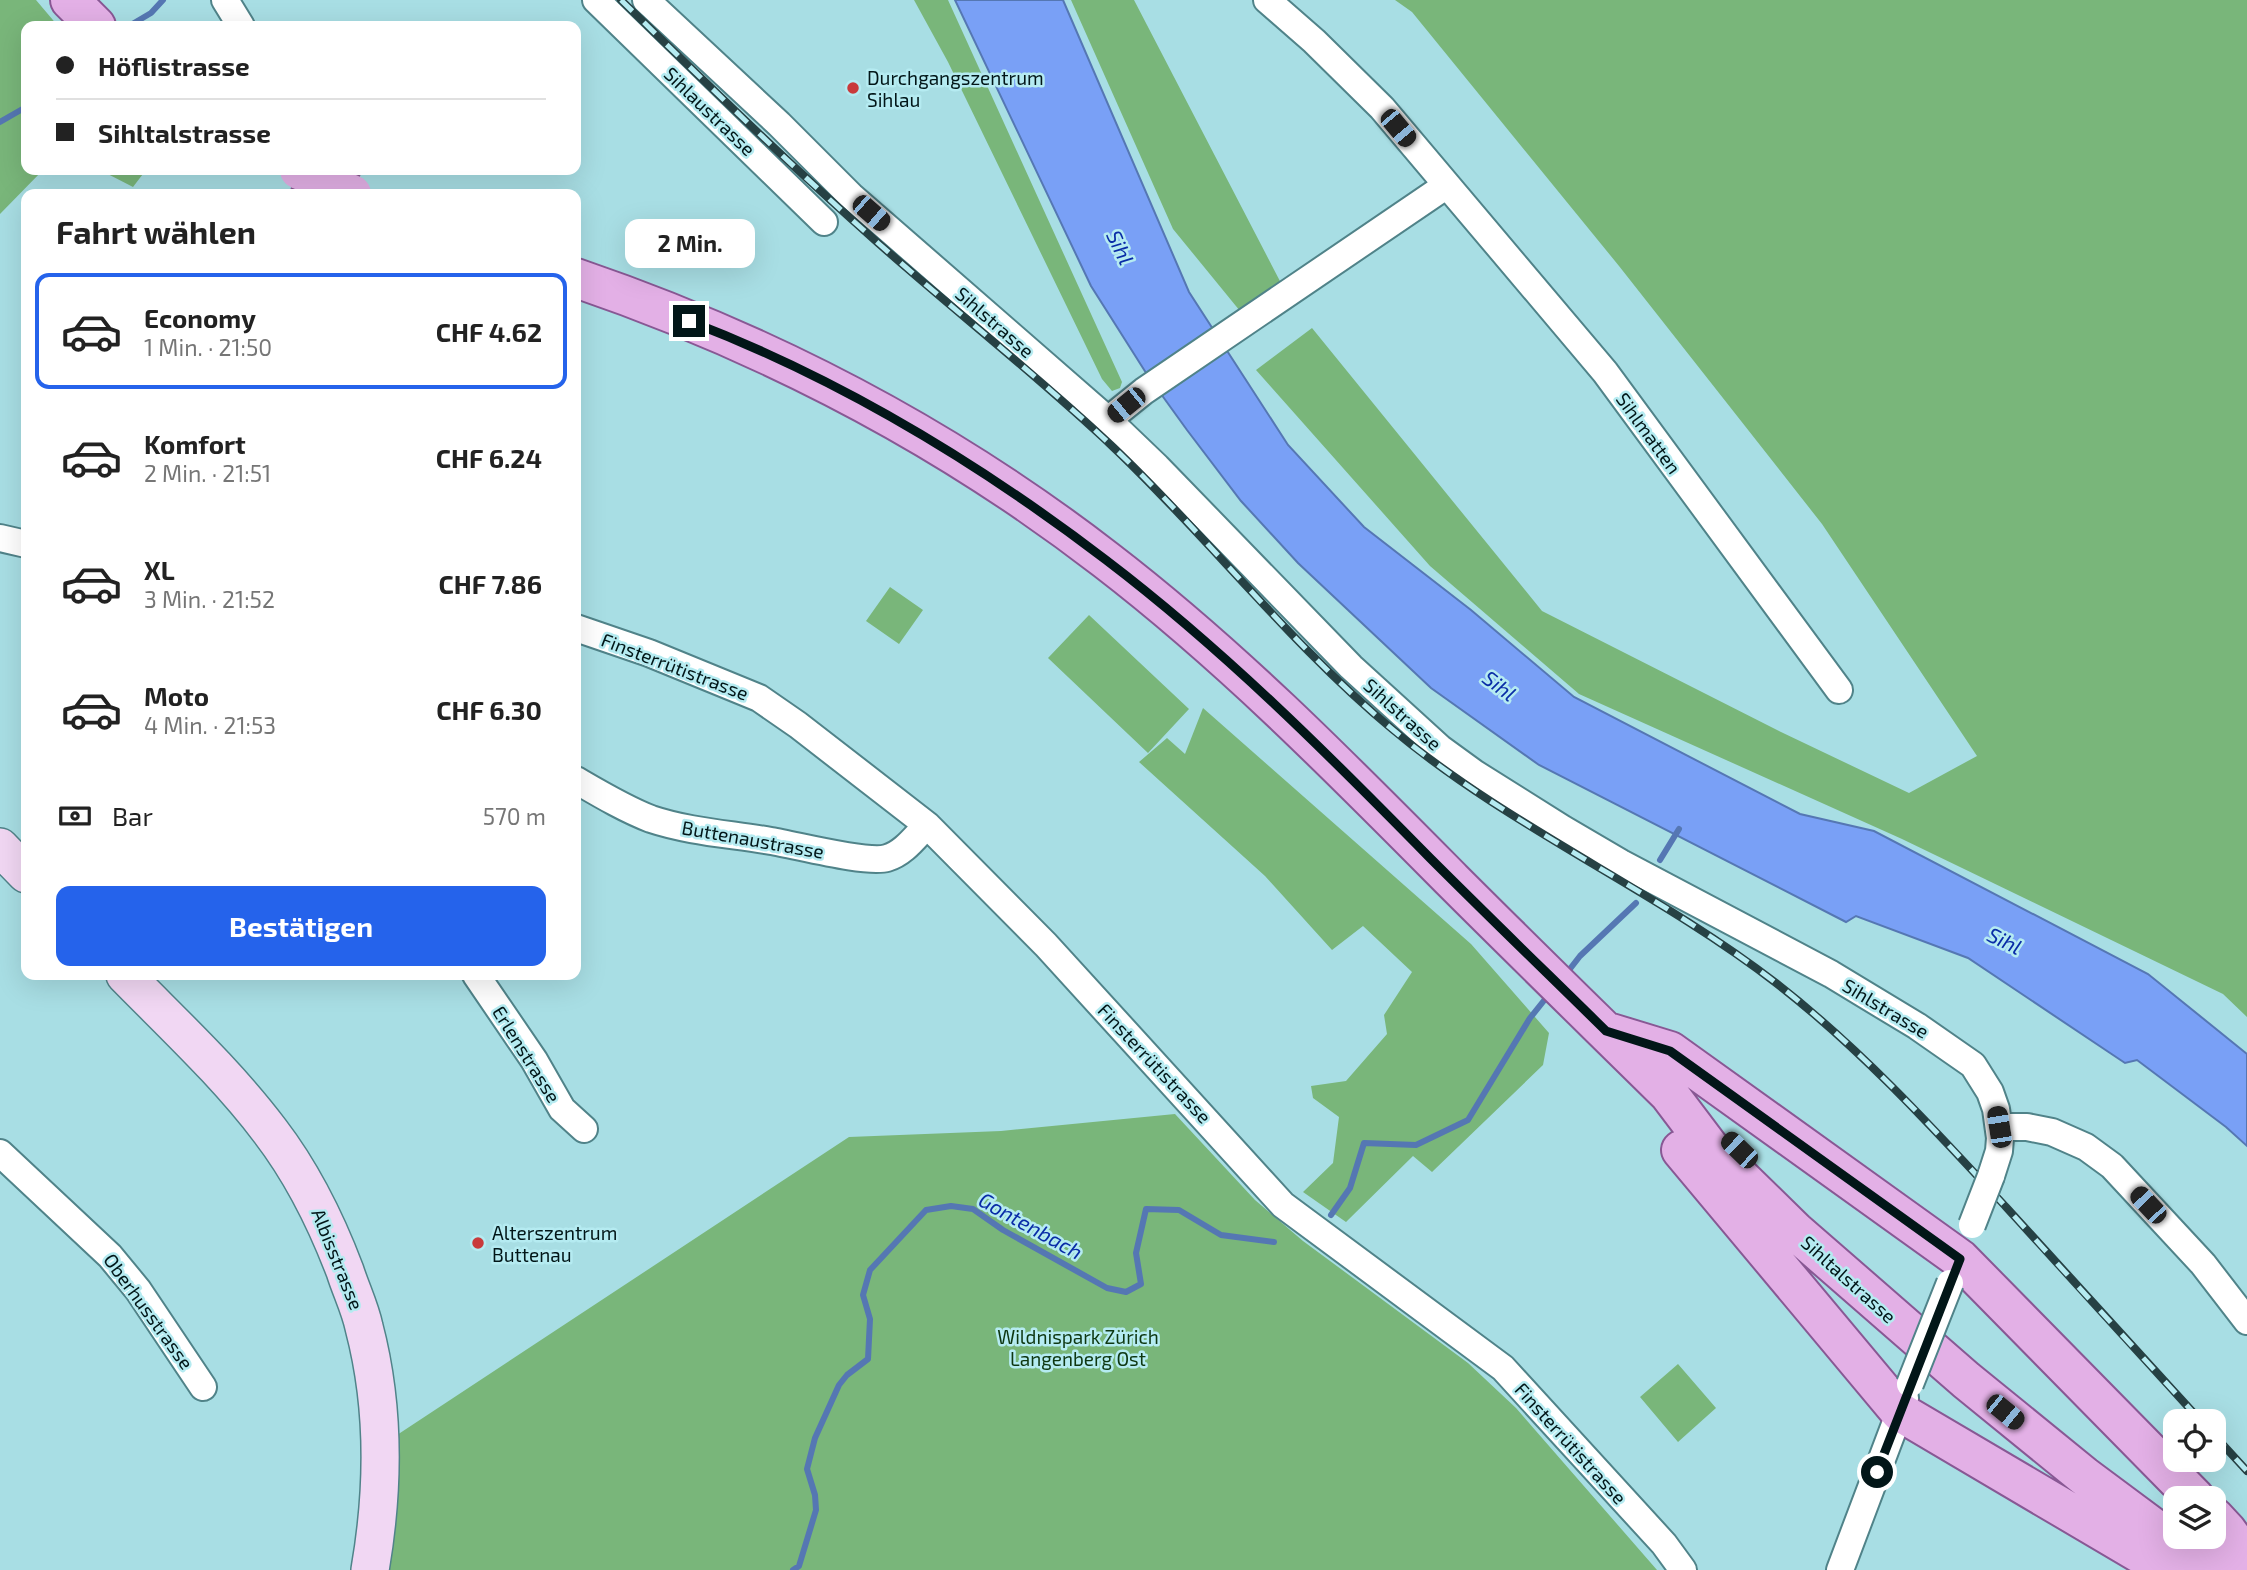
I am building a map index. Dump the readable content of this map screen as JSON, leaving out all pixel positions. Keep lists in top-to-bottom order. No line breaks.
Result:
{"streets":{"main road":["Albisstrasse","Sihltalstrasse"],"street":["Sihlaustrasse","Sihlstrasse","Sihlmatten","Finsterrütistrasse","Buttenaustrasse","Erlenstrasse","Oberhusstrasse"]},"crossings":[["Finsterrütistrasse","Buttenaustrasse"]],"water":["Sihl","Gontenbach"],"parks":["Wildnispark Zürich Langenberg Ost"],"places":["Durchgangszentrum Sihlau","Alterszentrum Buttenau"],"page":{"banner":["Höflistrasse","Sihltalstrasse"],"heading":"Fahrt wählen","bubble":"2 Min.","list":[{"name":"Economy","note":"1 Min. · 21:50","value":"CHF 4.62"},{"name":"Komfort","note":"2 Min. · 21:51","value":"CHF 6.24"},{"name":"XL","note":"3 Min. · 21:52","value":"CHF 7.86"},{"name":"Moto","note":"4 Min. · 21:53","value":"CHF 6.30"}],"pay":["Bar","570 m"],"buttons":"Bestätigen"}}
